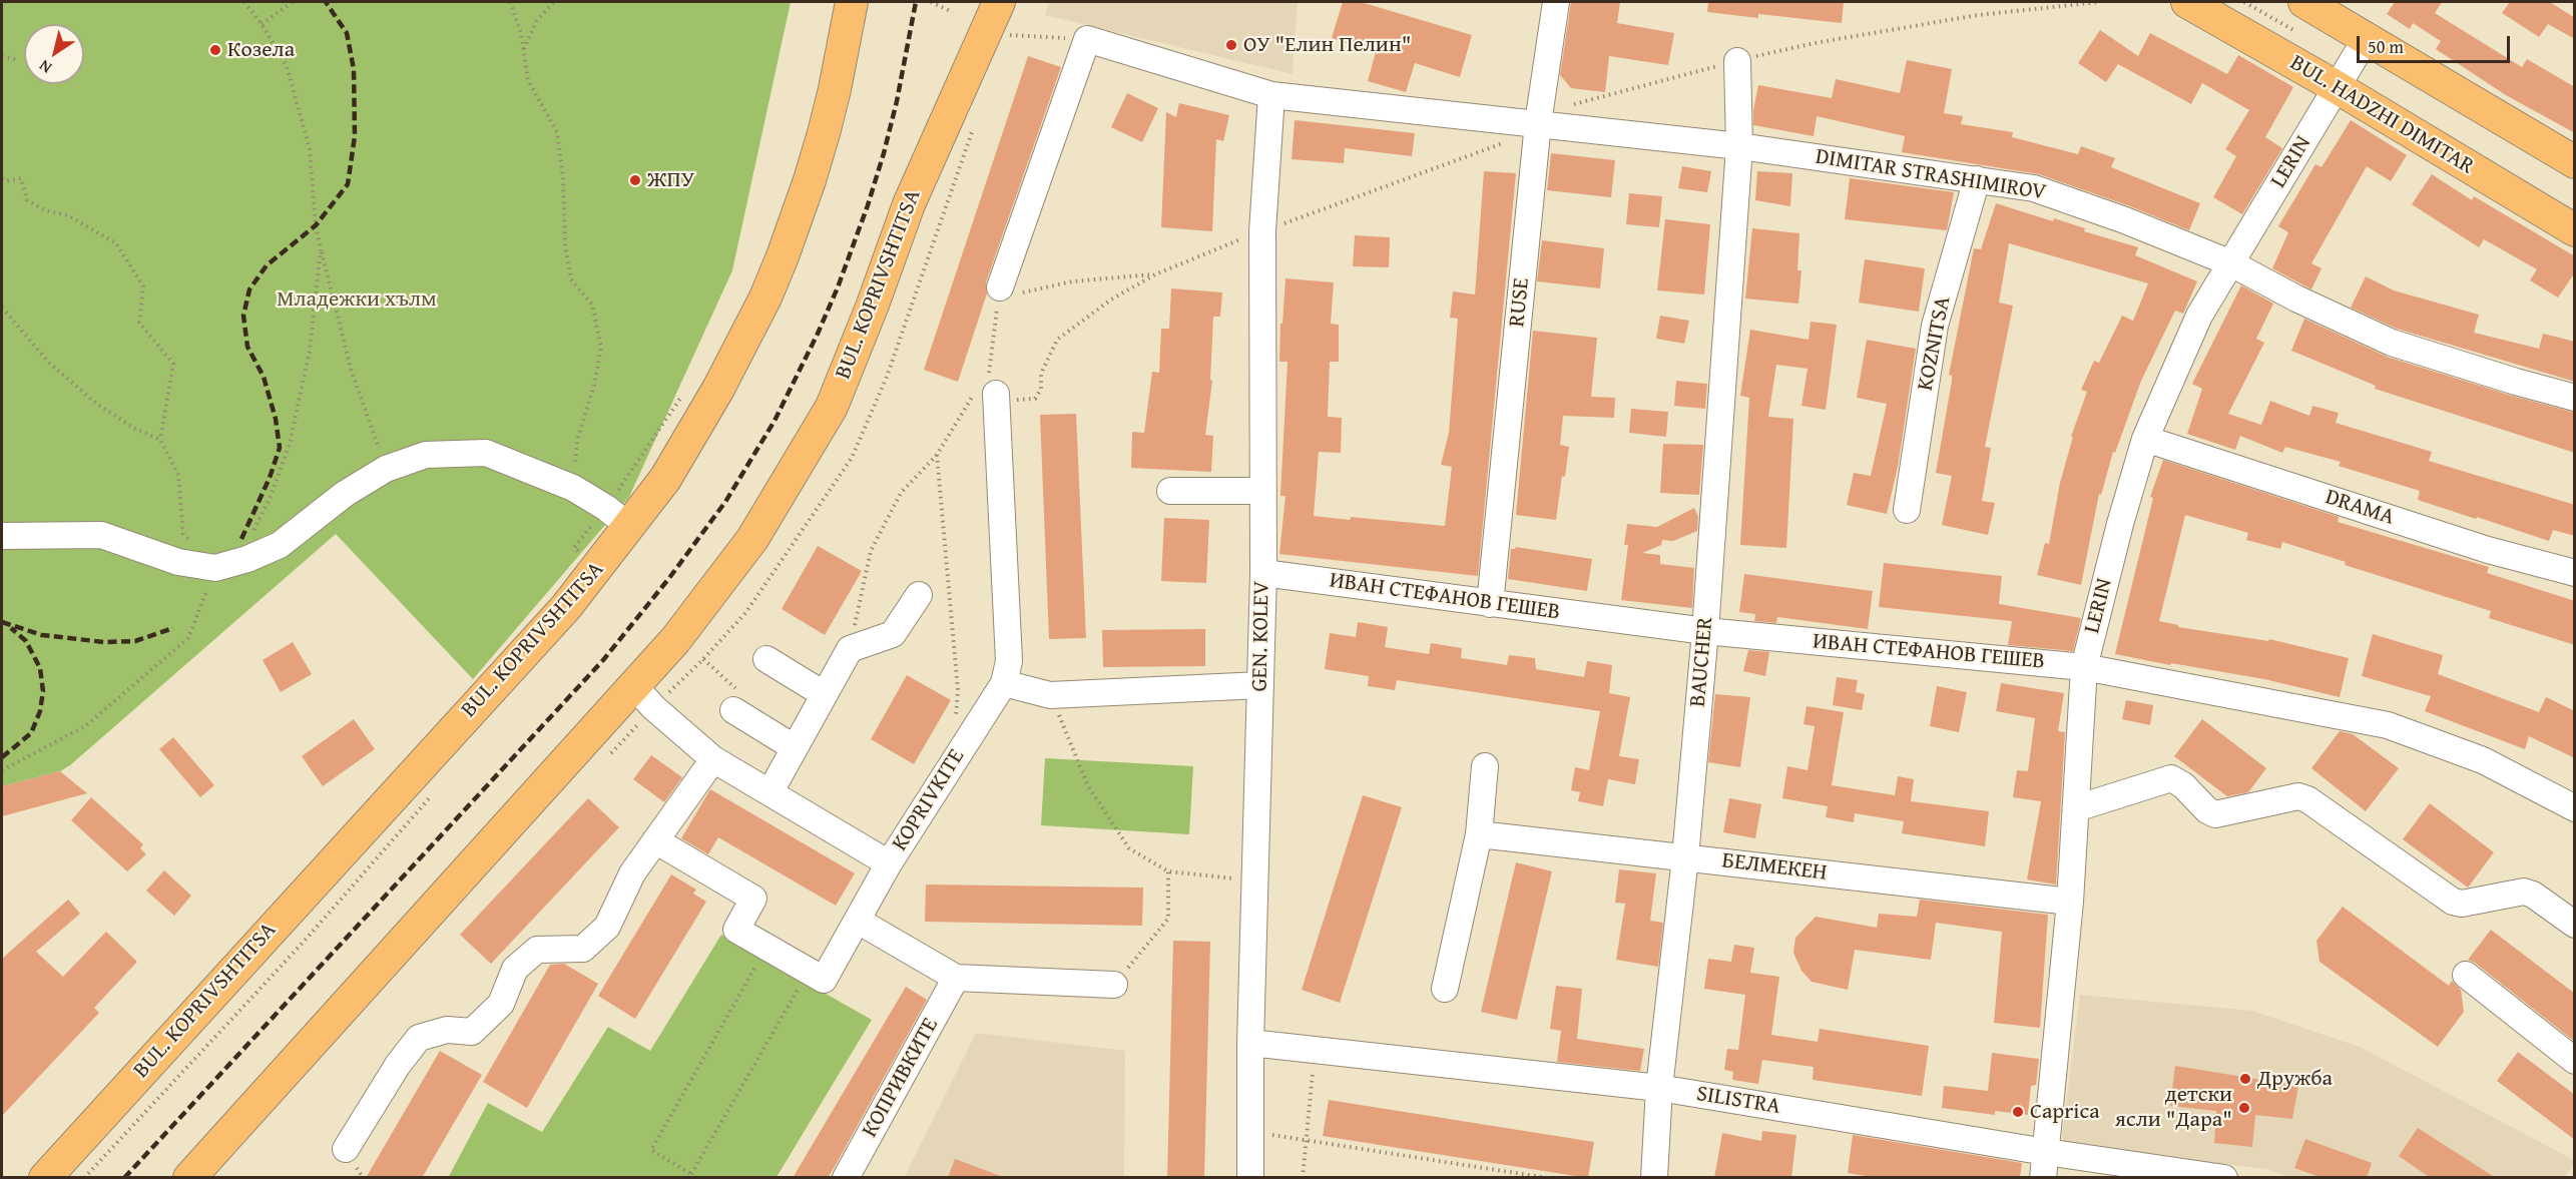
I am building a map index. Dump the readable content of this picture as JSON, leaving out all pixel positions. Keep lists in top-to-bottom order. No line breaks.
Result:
{"streets":{"main road":["BUL. HADZHI DIMITAR","BUL. KOPRIVSHTITSA"],"street":["LERIN","DIMITAR STRASHIMIROV","RUSE","KOZNITSA","DRAMA","ИВАН СТЕФАНОВ ГЕШЕВ","GEN. KOLEV","BAUCHER","KOPRIVKITE","БЕЛМЕКЕН","КОПРИВКИТЕ","SILISTRA"]},"crossings":[["BUL. HADZHI DIMITAR","LERIN"],["LERIN","DIMITAR STRASHIMIROV"],["LERIN","DRAMA"],["LERIN","ИВАН СТЕФАНОВ ГЕШЕВ"],["LERIN","БЕЛМЕКЕН"],["LERIN","SILISTRA"],["DIMITAR STRASHIMIROV","RUSE"],["DIMITAR STRASHIMIROV","KOZNITSA"],["DIMITAR STRASHIMIROV","GEN. KOLEV"],["DIMITAR STRASHIMIROV","BAUCHER"],["RUSE","ИВАН СТЕФАНОВ ГЕШЕВ"],["ИВАН СТЕФАНОВ ГЕШЕВ","GEN. KOLEV"],["ИВАН СТЕФАНОВ ГЕШЕВ","BAUCHER"],["GEN. KOLEV","SILISTRA"],["BAUCHER","БЕЛМЕКЕН"],["BAUCHER","SILISTRA"]],"parks":["Младежки хълм"],"places":["ОУ \"Елин Пелин\"","Козела","ЖПУ","Дружба","детски ясли \"Дара\"","Caprica"],"scale_bar":"50 m","north":"bottom left"}
